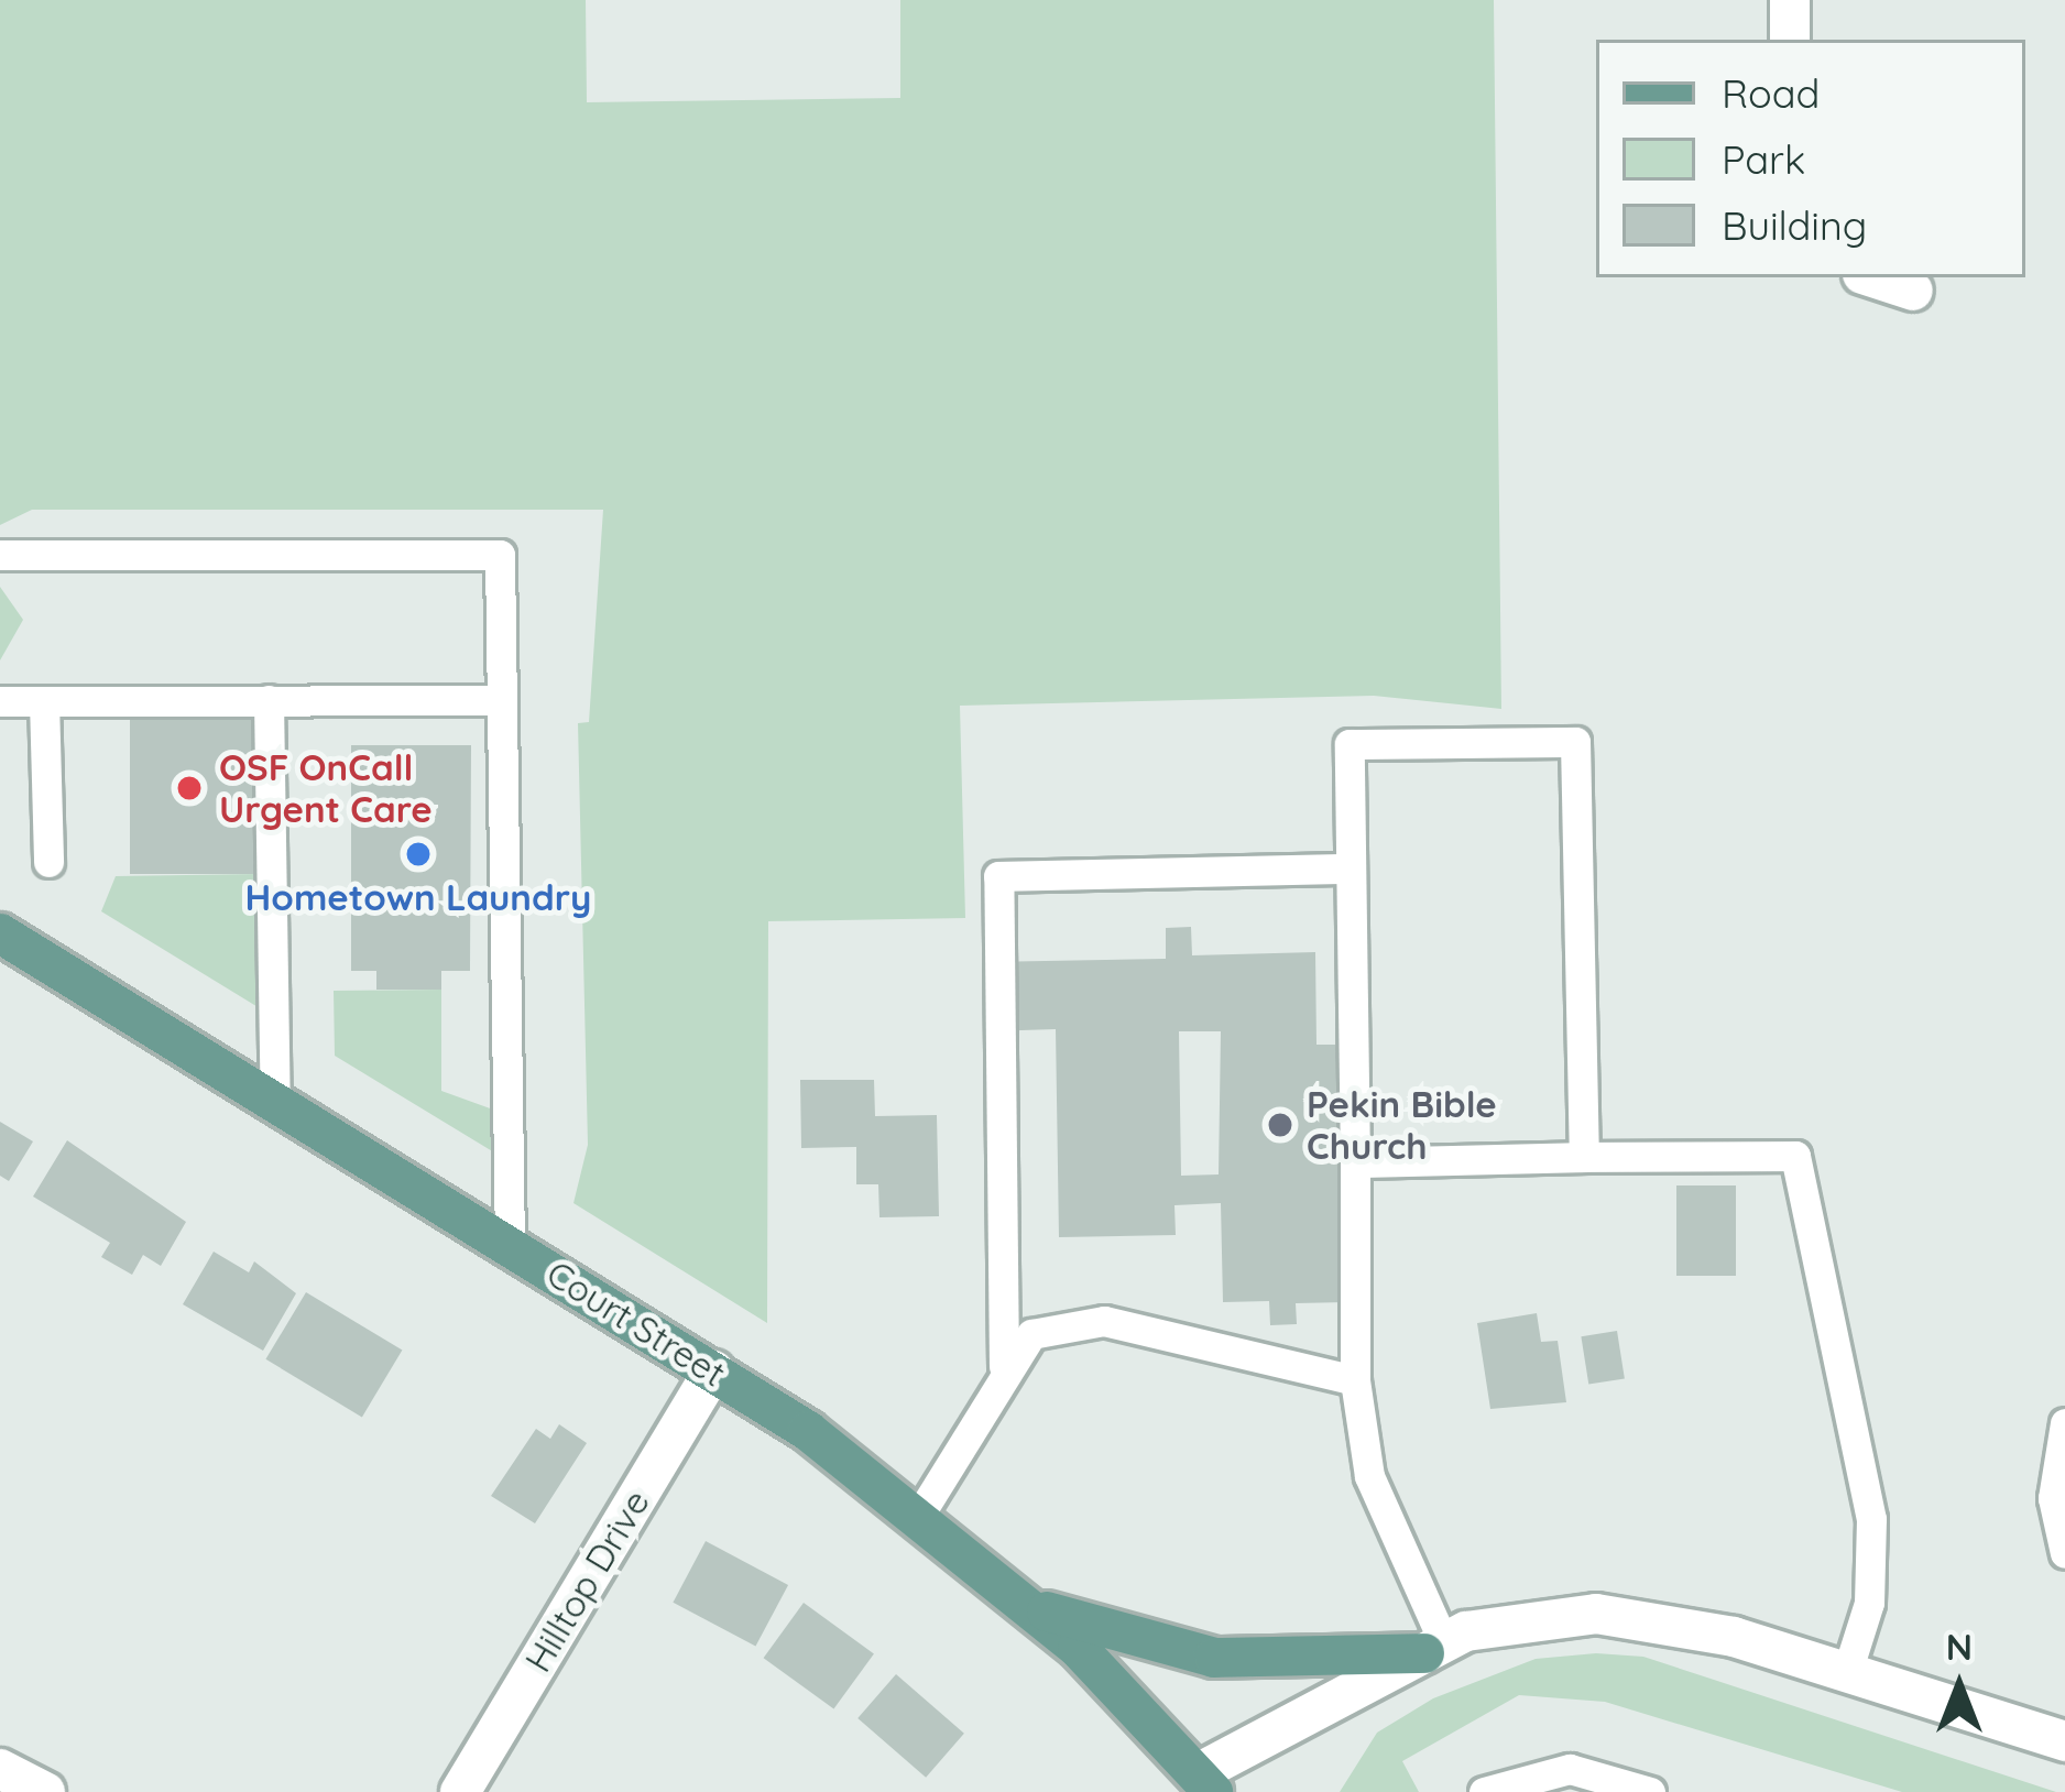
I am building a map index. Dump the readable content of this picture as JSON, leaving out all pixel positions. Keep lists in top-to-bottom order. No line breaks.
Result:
{"streets":{"main road":["Court Street"],"street":["Hilltop Drive"]},"crossings":[["Court Street","Hilltop Drive"]],"places":["OSF OnCall Urgent Care","Hometown Laundry","Pekin Bible Church"],"legend":["Road","Park","Building"],"north":"top"}
